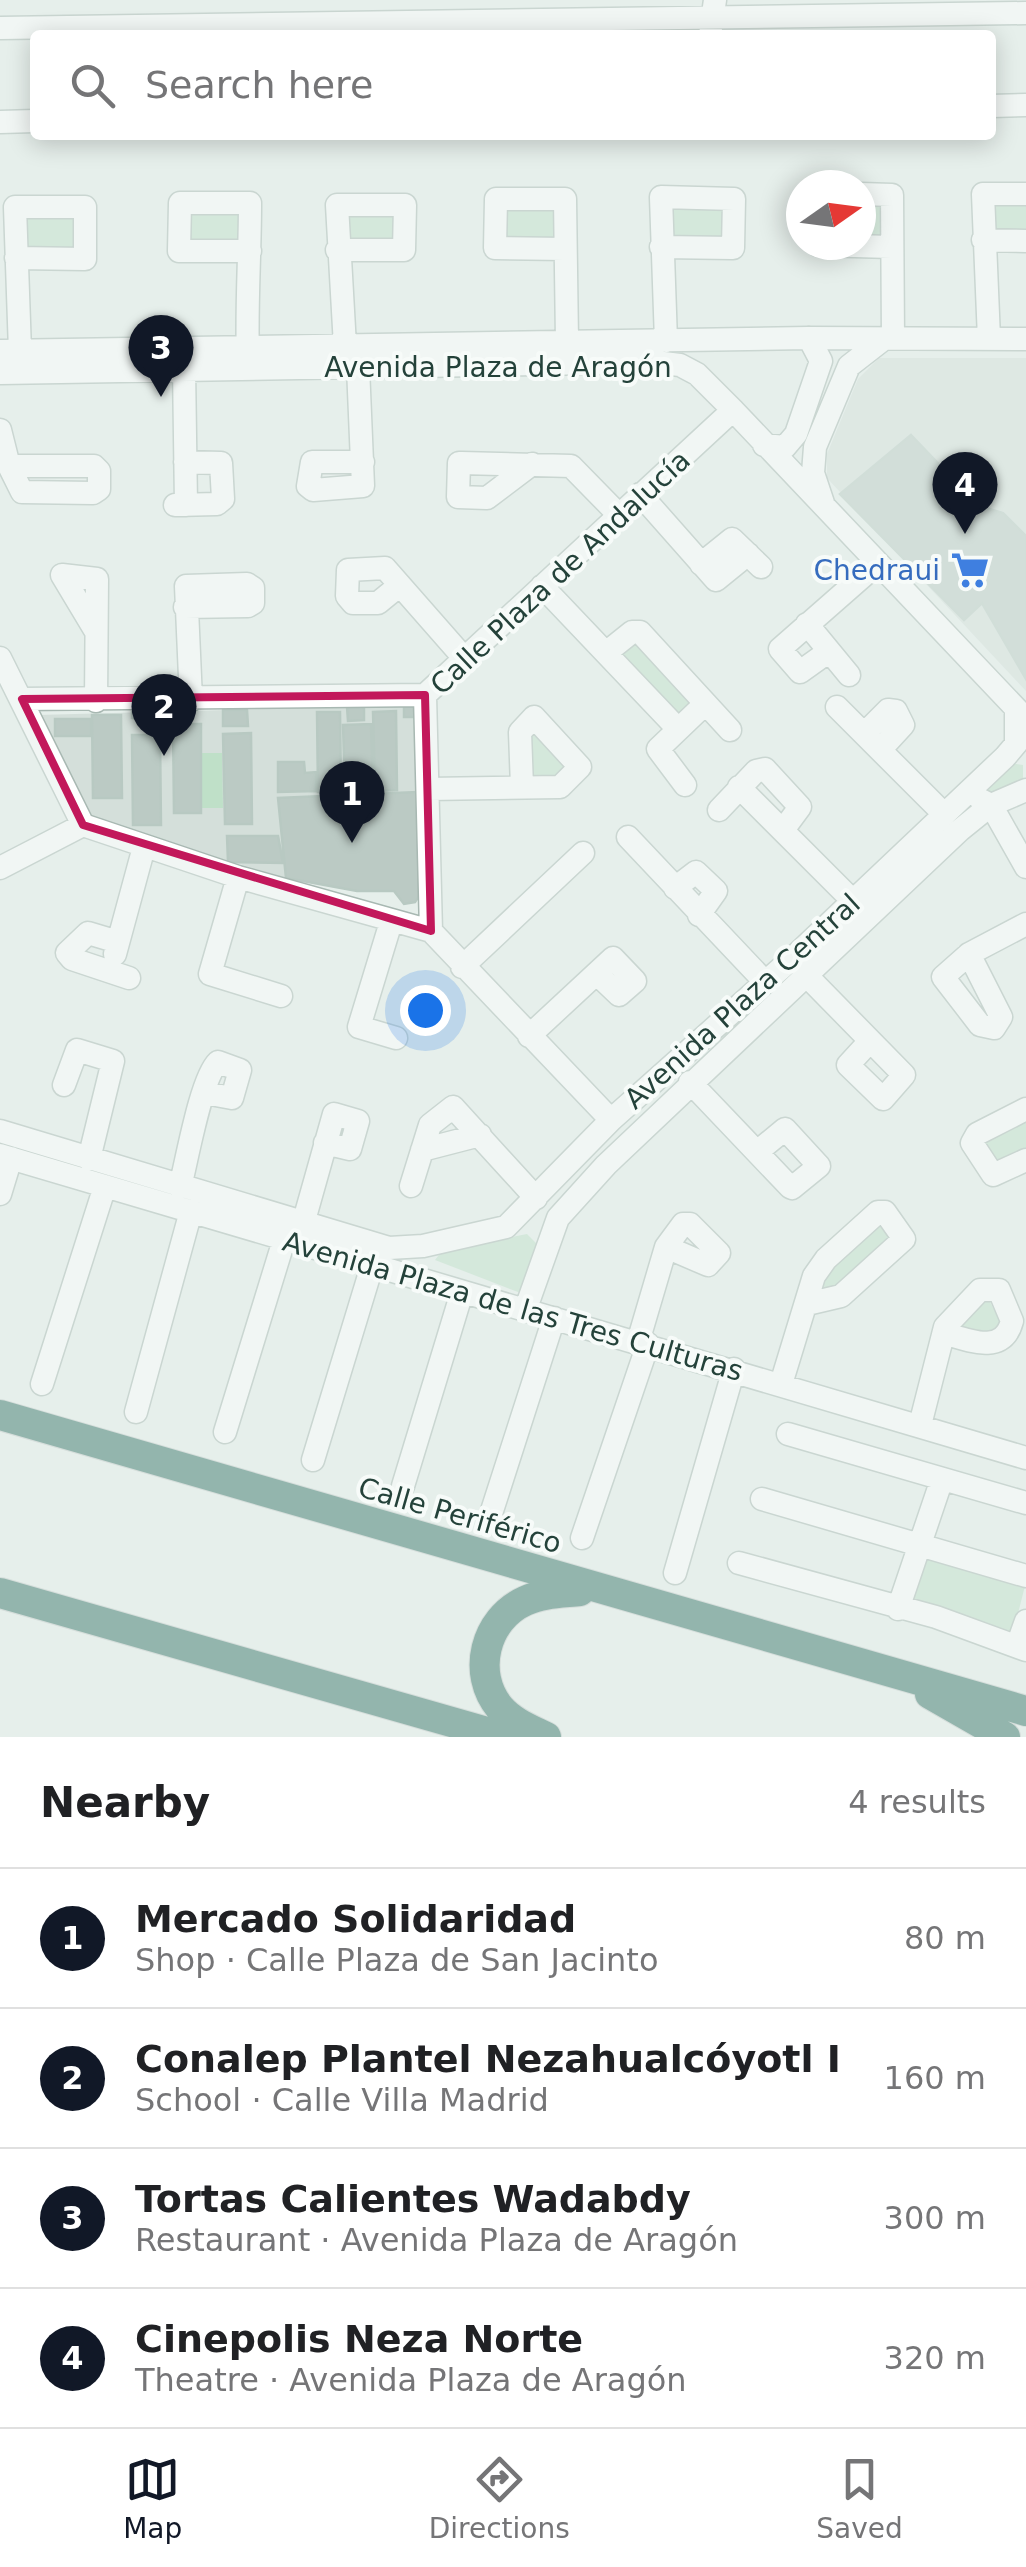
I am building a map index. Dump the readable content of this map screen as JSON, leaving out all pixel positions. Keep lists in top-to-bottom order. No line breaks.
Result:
{"streets":{"highway":["Calle Periférico"],"street":["Avenida Plaza de Aragón","Calle Plaza de Andalucía","Avenida Plaza Central","Avenida Plaza de las Tres Culturas"]},"crossings":[["Avenida Plaza de Aragón","Calle Plaza de Andalucía"],["Avenida Plaza de Aragón","Avenida Plaza Central"],["Avenida Plaza Central","Avenida Plaza de las Tres Culturas"]],"places":{"supermarket":["Chedraui"]},"north":"right","page":{"search":"Search here","pins":["3","4","2","1"],"heading":["Nearby","4 results"],"list":[{"mark":"1","name":"Mercado Solidaridad","note":"Shop · Calle Plaza de San Jacinto","value":"80 m"},{"mark":"2","name":"Conalep Plantel Nezahualcóyotl I","note":"School · Calle Villa Madrid","value":"160 m"},{"mark":"3","name":"Tortas Calientes Wadabdy","note":"Restaurant · Avenida Plaza de Aragón","value":"300 m"},{"mark":"4","name":"Cinepolis Neza Norte","note":"Theatre · Avenida Plaza de Aragón","value":"320 m"}],"nav":["Map","Directions","Saved"]}}
